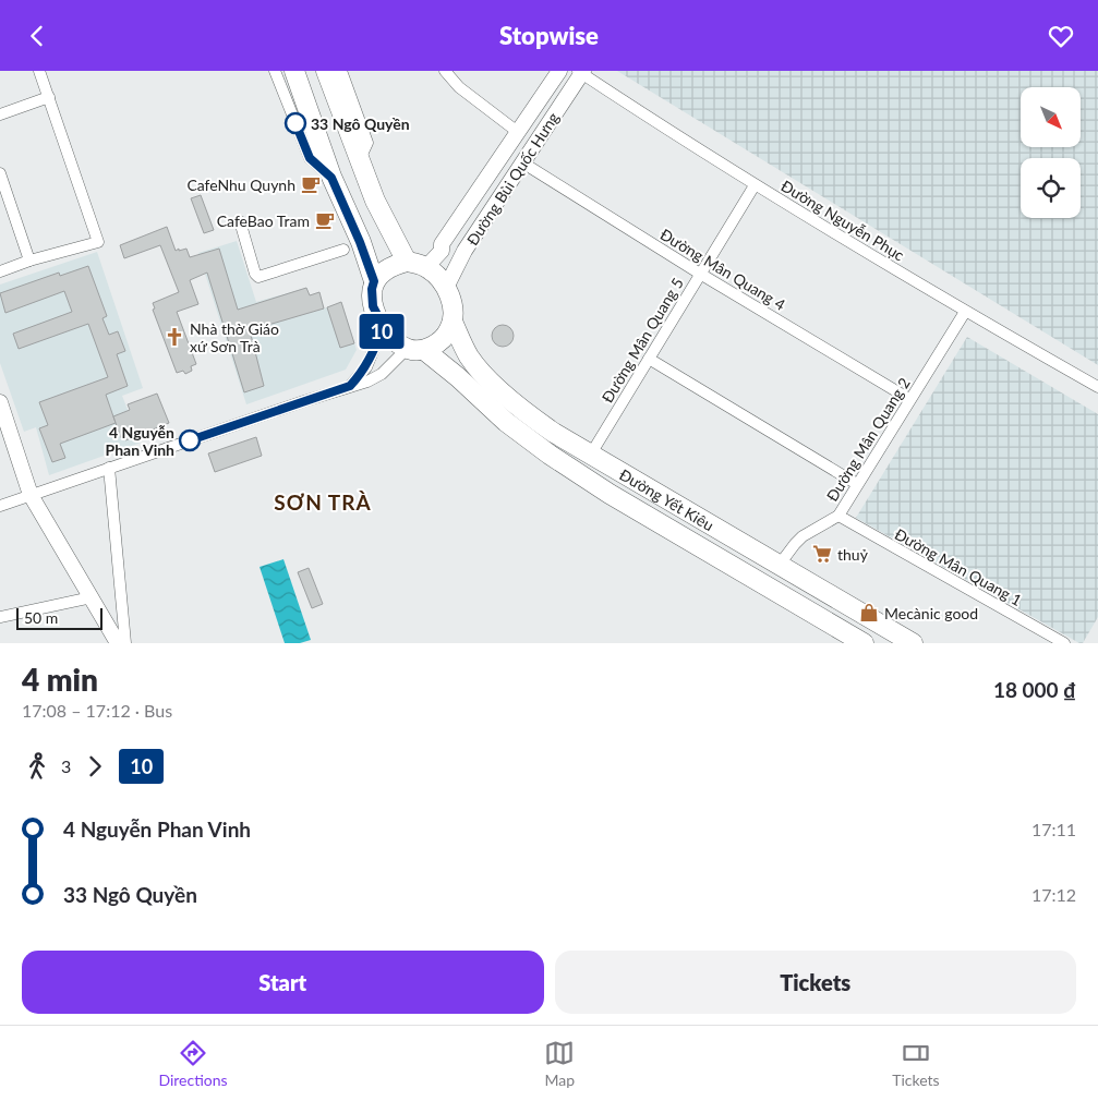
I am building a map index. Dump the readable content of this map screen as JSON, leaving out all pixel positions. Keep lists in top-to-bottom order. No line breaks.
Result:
{"streets":{"highway":["Đường Yết Kiêu"],"street":["Đường Bùi Quốc Hưng","Đường Nguyễn Phục","Đường Mân Quang 4","Đường Mân Quang 5","Đường Mân Quang 2","Đường Mân Quang 1"]},"crossings":[["Đường Bùi Quốc Hưng","Đường Nguyễn Phục"],["Đường Bùi Quốc Hưng","Đường Mân Quang 4"],["Đường Bùi Quốc Hưng","Đường Yết Kiêu"],["Đường Nguyễn Phục","Đường Mân Quang 5"],["Đường Nguyễn Phục","Đường Mân Quang 2"],["Đường Mân Quang 4","Đường Mân Quang 5"],["Đường Mân Quang 4","Đường Mân Quang 2"],["Đường Mân Quang 5","Đường Yết Kiêu"],["Đường Mân Quang 2","Đường Yết Kiêu"],["Đường Mân Quang 2","Đường Mân Quang 1"]],"districts":["SƠN TRÀ"],"places":{"other":["33 Ngô Quyền","4 Nguyễn Phan Vinh"],"cafe":["CafeNhu Quynh","CafeBao Tram"],"church":["Nhà thờ Giáo xứ Sơn Trà"],"supermarket":["thuỷ"],"shop":["Mecànic good"]},"lines":["bus line 10"],"scale_bar":"50 m","north":"bottom right","page":{"header":"Stopwise","on_map":"10","scale":"50 m","heading":["4 min","17:08 – 17:12 · Bus","18 000 ₫"],"legs":["3","10"],"list":[{"name":"4 Nguyễn Phan Vinh","value":"17:11"},{"name":"33 Ngô Quyền","value":"17:12"}],"buttons":["Start","Tickets"],"tabs":["Directions","Map","Tickets"]}}
